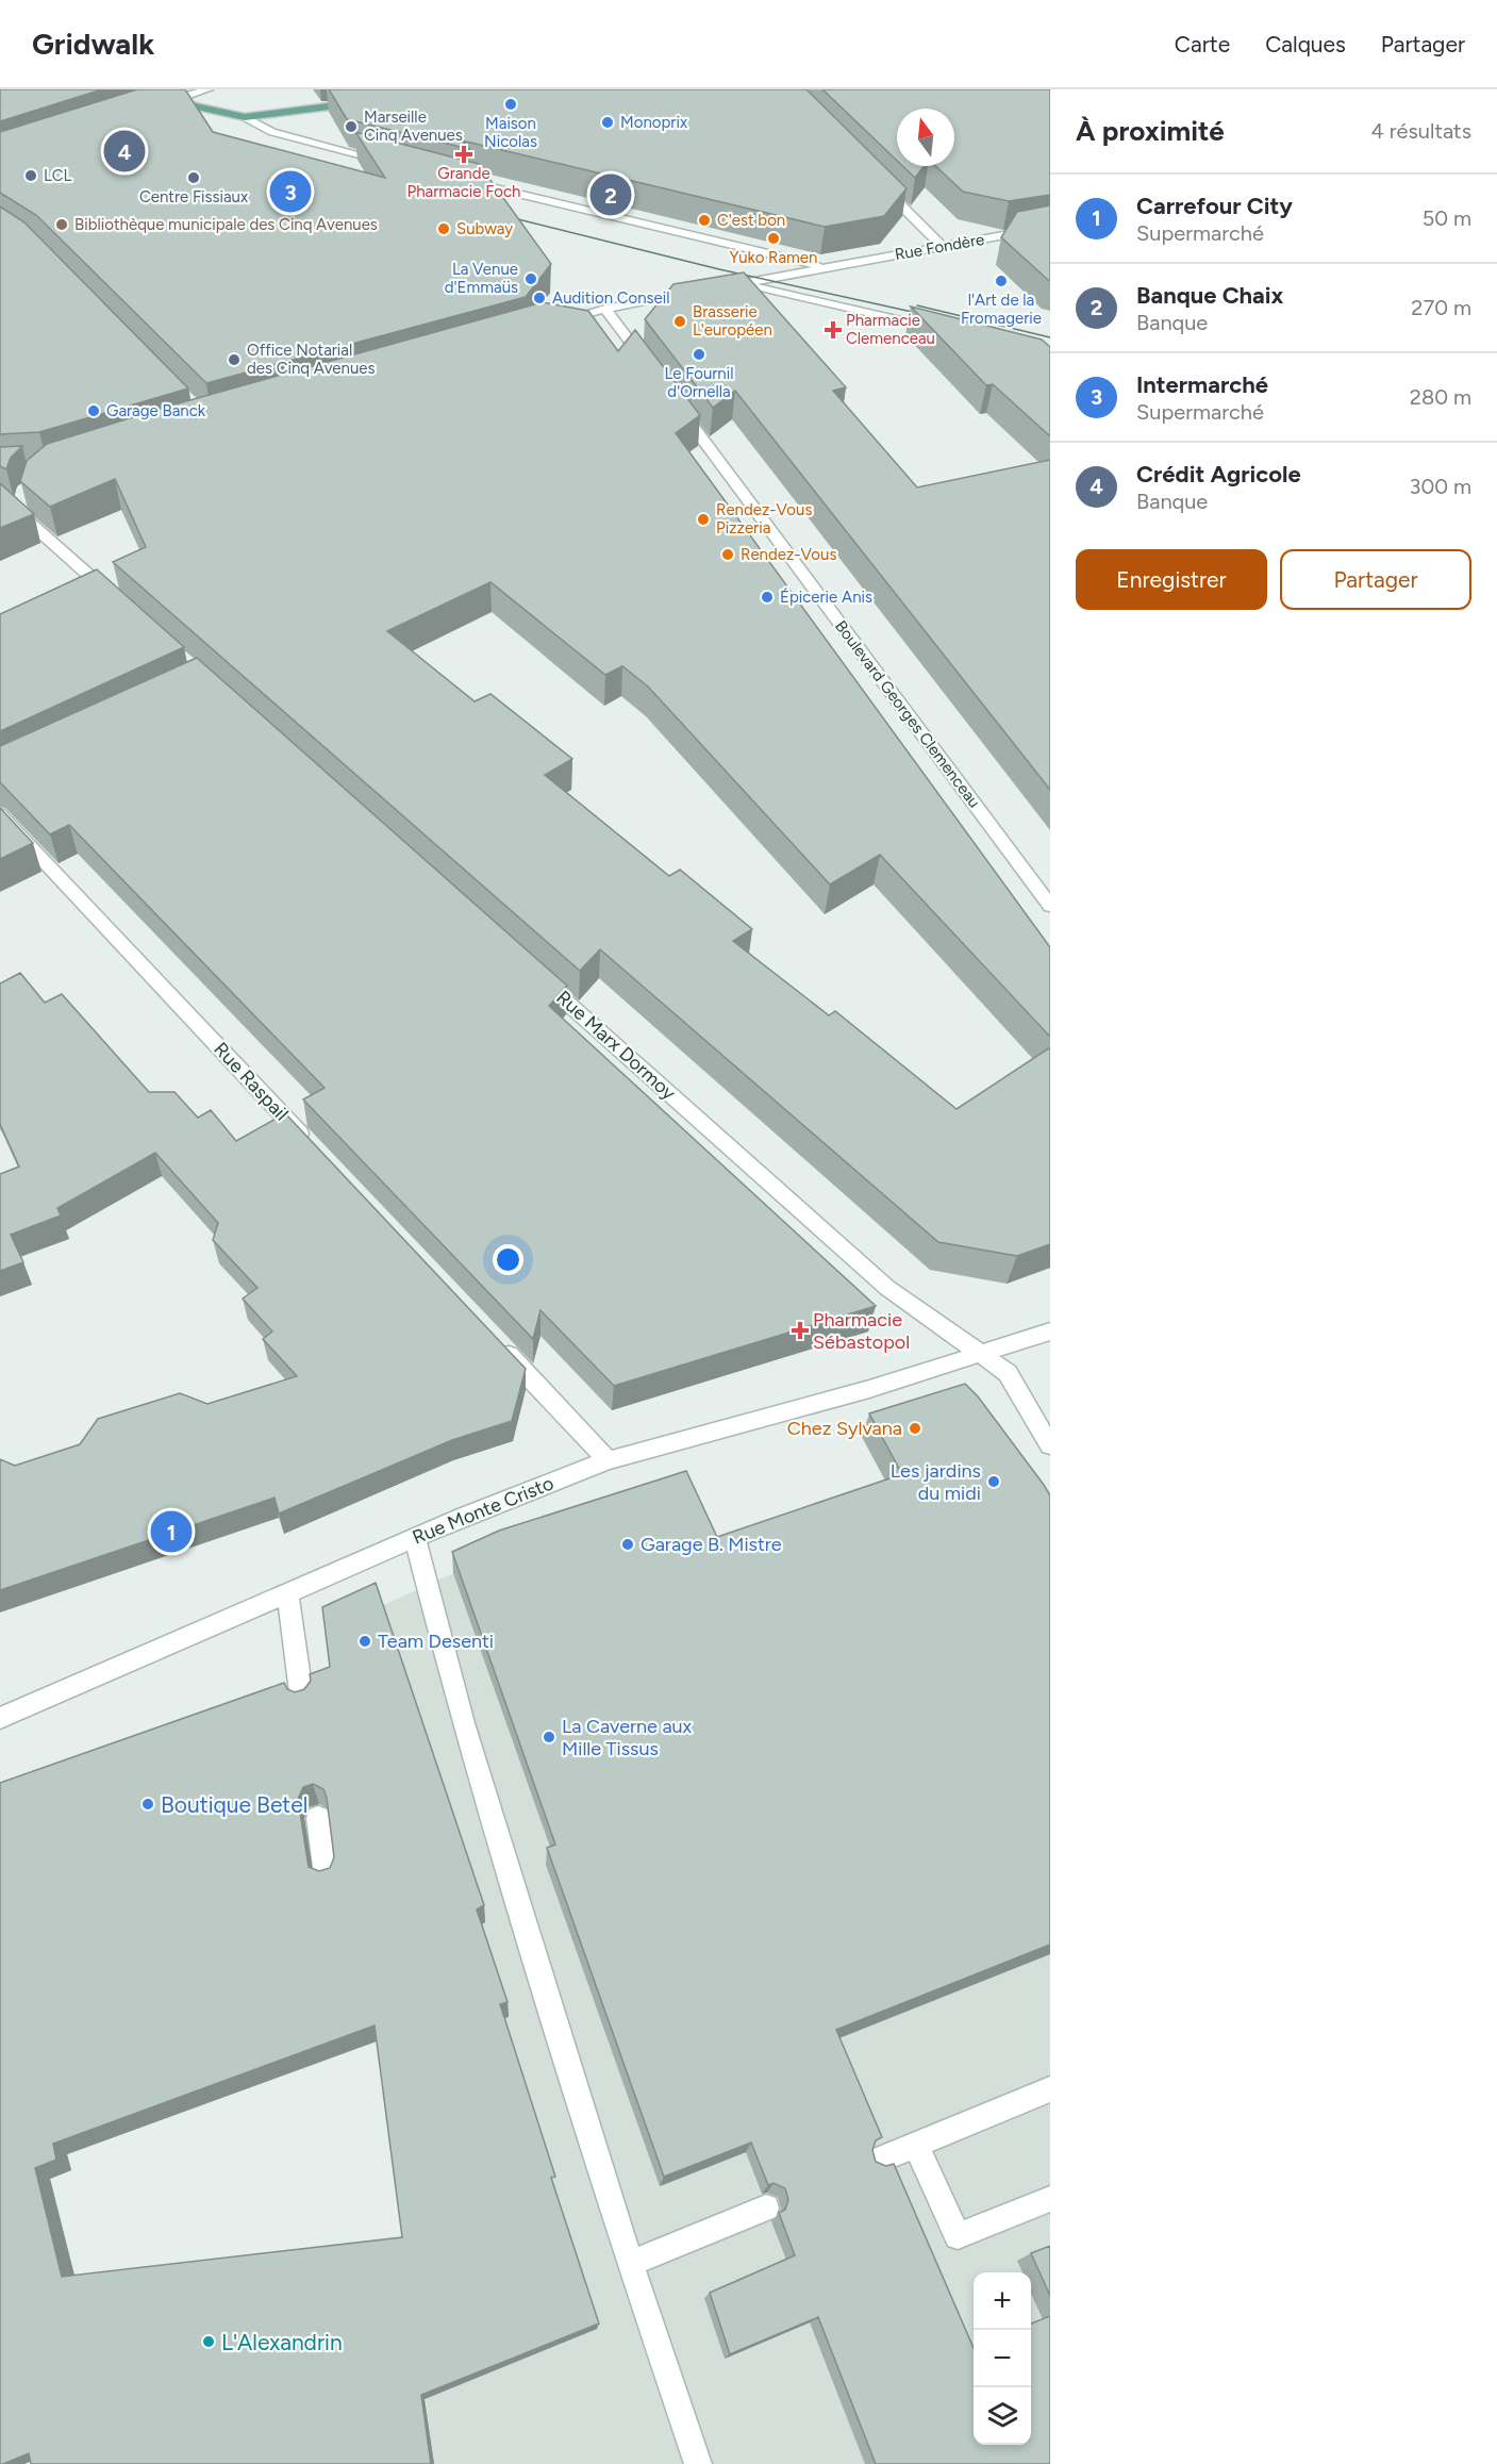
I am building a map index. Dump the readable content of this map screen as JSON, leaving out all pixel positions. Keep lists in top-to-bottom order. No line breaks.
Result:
{"streets":{"street":["Rue Fondère","Boulevard Georges Clemenceau","Rue Marx Dormoy","Rue Raspail","Rue Monte Cristo"]},"crossings":[["Rue Marx Dormoy","Rue Monte Cristo"]],"places":{"other":["Maison Nicolas","Monoprix","Marseille Cinq Avenues","LCL","Centre Fissiaux","C'est bon","Bibliothèque municipale des Cinq Avenues","Subway","Yuko Ramen","La Venue d'Emmaüs","l'Art de la Fromagerie","Audition Conseil","Brasserie L'européen","Le Fournil d'Ornella","Office Notarial des Cinq Avenues","Garage Banck","Rendez-Vous Pizzeria","Rendez-Vous","Épicerie Anis","Chez Sylvana","Les jardins du midi","Garage B. Mistre","Team Desenti","La Caverne aux Mille Tissus","Boutique Betel","L'Alexandrin"],"health":["Grande Pharmacie Foch","Pharmacie Clemenceau","Pharmacie Sébastopol"]},"north":"top","page":{"header":"Gridwalk","nav":["Carte","Calques","Partager"],"heading":["À proximité","4 résultats"],"pins":["4","3","2","1"],"list":[{"mark":"1","name":"Carrefour City","note":"Supermarché","value":"50 m"},{"mark":"2","name":"Banque Chaix","note":"Banque","value":"270 m"},{"mark":"3","name":"Intermarché","note":"Supermarché","value":"280 m"},{"mark":"4","name":"Crédit Agricole","note":"Banque","value":"300 m"}],"buttons":["Enregistrer","Partager"],"map_buttons":["+","−"]}}
